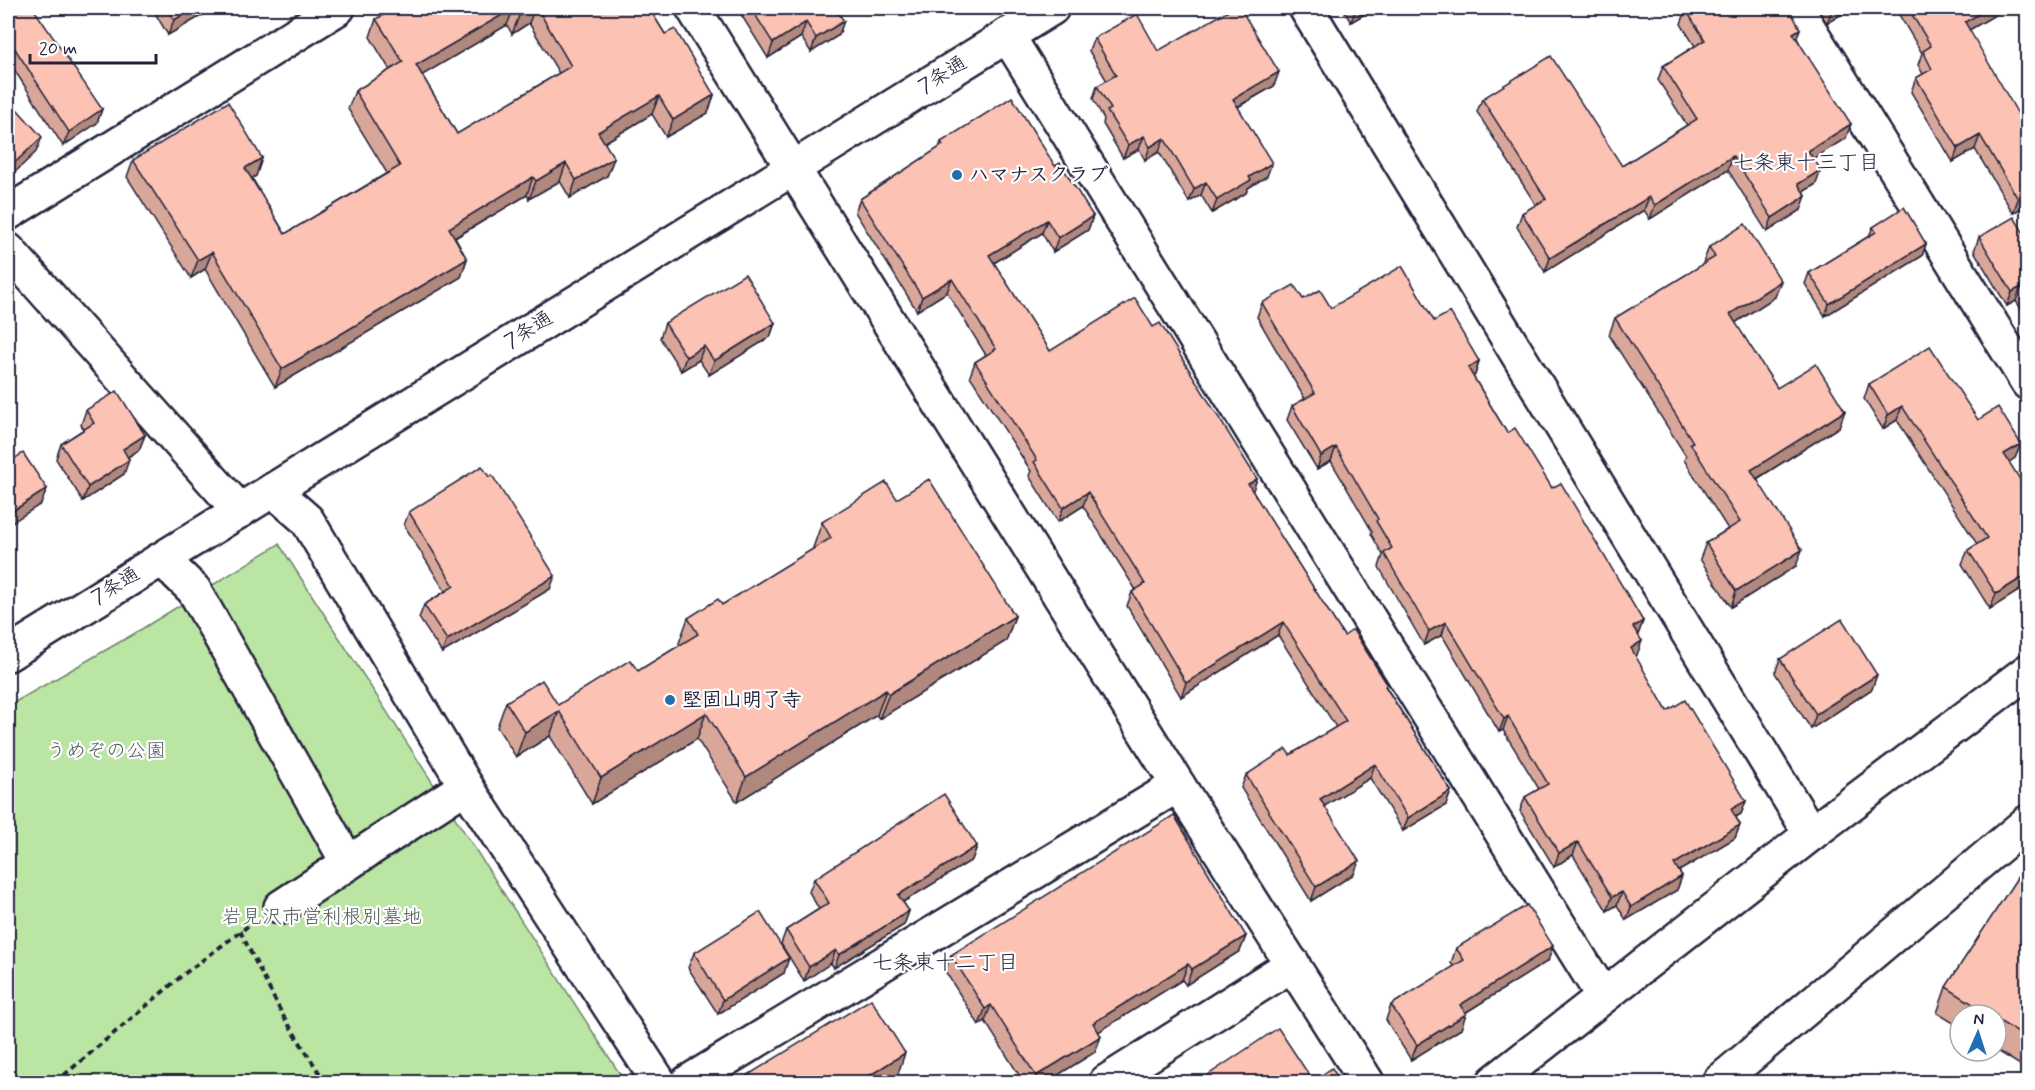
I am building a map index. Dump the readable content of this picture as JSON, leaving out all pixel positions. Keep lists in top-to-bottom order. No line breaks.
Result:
{"streets":{"street":["7条通"]},"districts":["七条東十三丁目","七条東十二丁目"],"parks":["うめぞの公園","岩見沢市営利根別墓地"],"places":["ハマナスクラブ","堅固山明了寺"],"scale_bar":"20 m","north":"top"}
